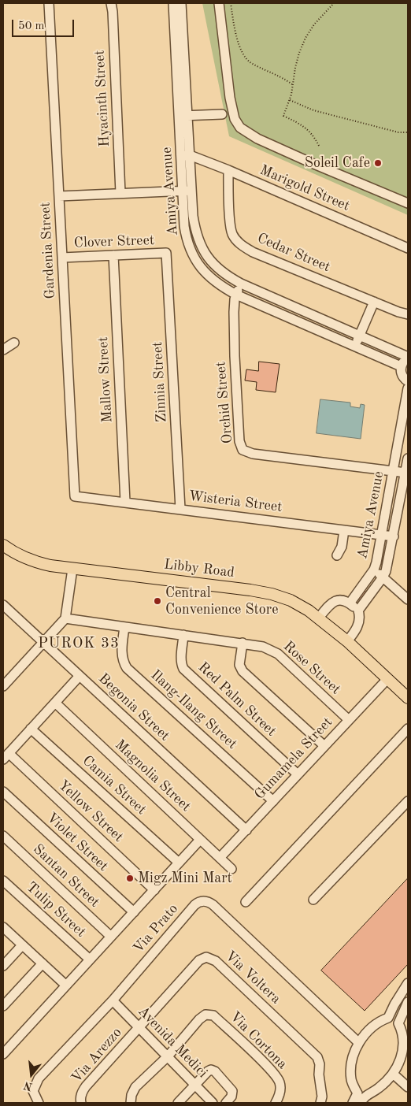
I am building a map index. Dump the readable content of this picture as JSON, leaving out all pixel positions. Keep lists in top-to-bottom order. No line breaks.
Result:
{"streets":{"main road":["Libby Road"],"street":["Hyacinth Street","Marigold Street","Amiya Avenue","Clover Street","Gardenia Street","Cedar Street","Mallow Street","Zinnia Street","Orchid Street","Wisteria Street","Rose Street","Red Palm Street","Begonia Street","Ilang-Ilang Street","Gumamela Street","Magnolia Street","Camia Street","Yellow Street","Violet Street","Santan Street","Tulip Street","Via Prato","Via Voltera","Via Cortona","Avenida Medici","Via Arezzo"]},"crossings":[["Marigold Street","Amiya Avenue"],["Marigold Street","Cedar Street"],["Amiya Avenue","Orchid Street"],["Amiya Avenue","Wisteria Street"],["Amiya Avenue","Libby Road"],["Clover Street","Gardenia Street"],["Clover Street","Mallow Street"],["Clover Street","Zinnia Street"],["Gardenia Street","Wisteria Street"],["Mallow Street","Wisteria Street"],["Zinnia Street","Wisteria Street"],["Libby Road","Gumamela Street"],["Rose Street","Red Palm Street"],["Rose Street","Ilang-Ilang Street"],["Rose Street","Gumamela Street"],["Red Palm Street","Gumamela Street"],["Begonia Street","Gumamela Street"],["Ilang-Ilang Street","Gumamela Street"],["Gumamela Street","Magnolia Street"],["Via Prato","Avenida Medici"],["Via Voltera","Avenida Medici"],["Via Voltera","Via Arezzo"],["Via Cortona","Avenida Medici"],["Avenida Medici","Via Arezzo"]],"districts":["PUROK 33"],"places":["Soleil Cafe","Central Convenience Store","Migz Mini Mart"],"scale_bar":"50 m","north":"bottom"}
